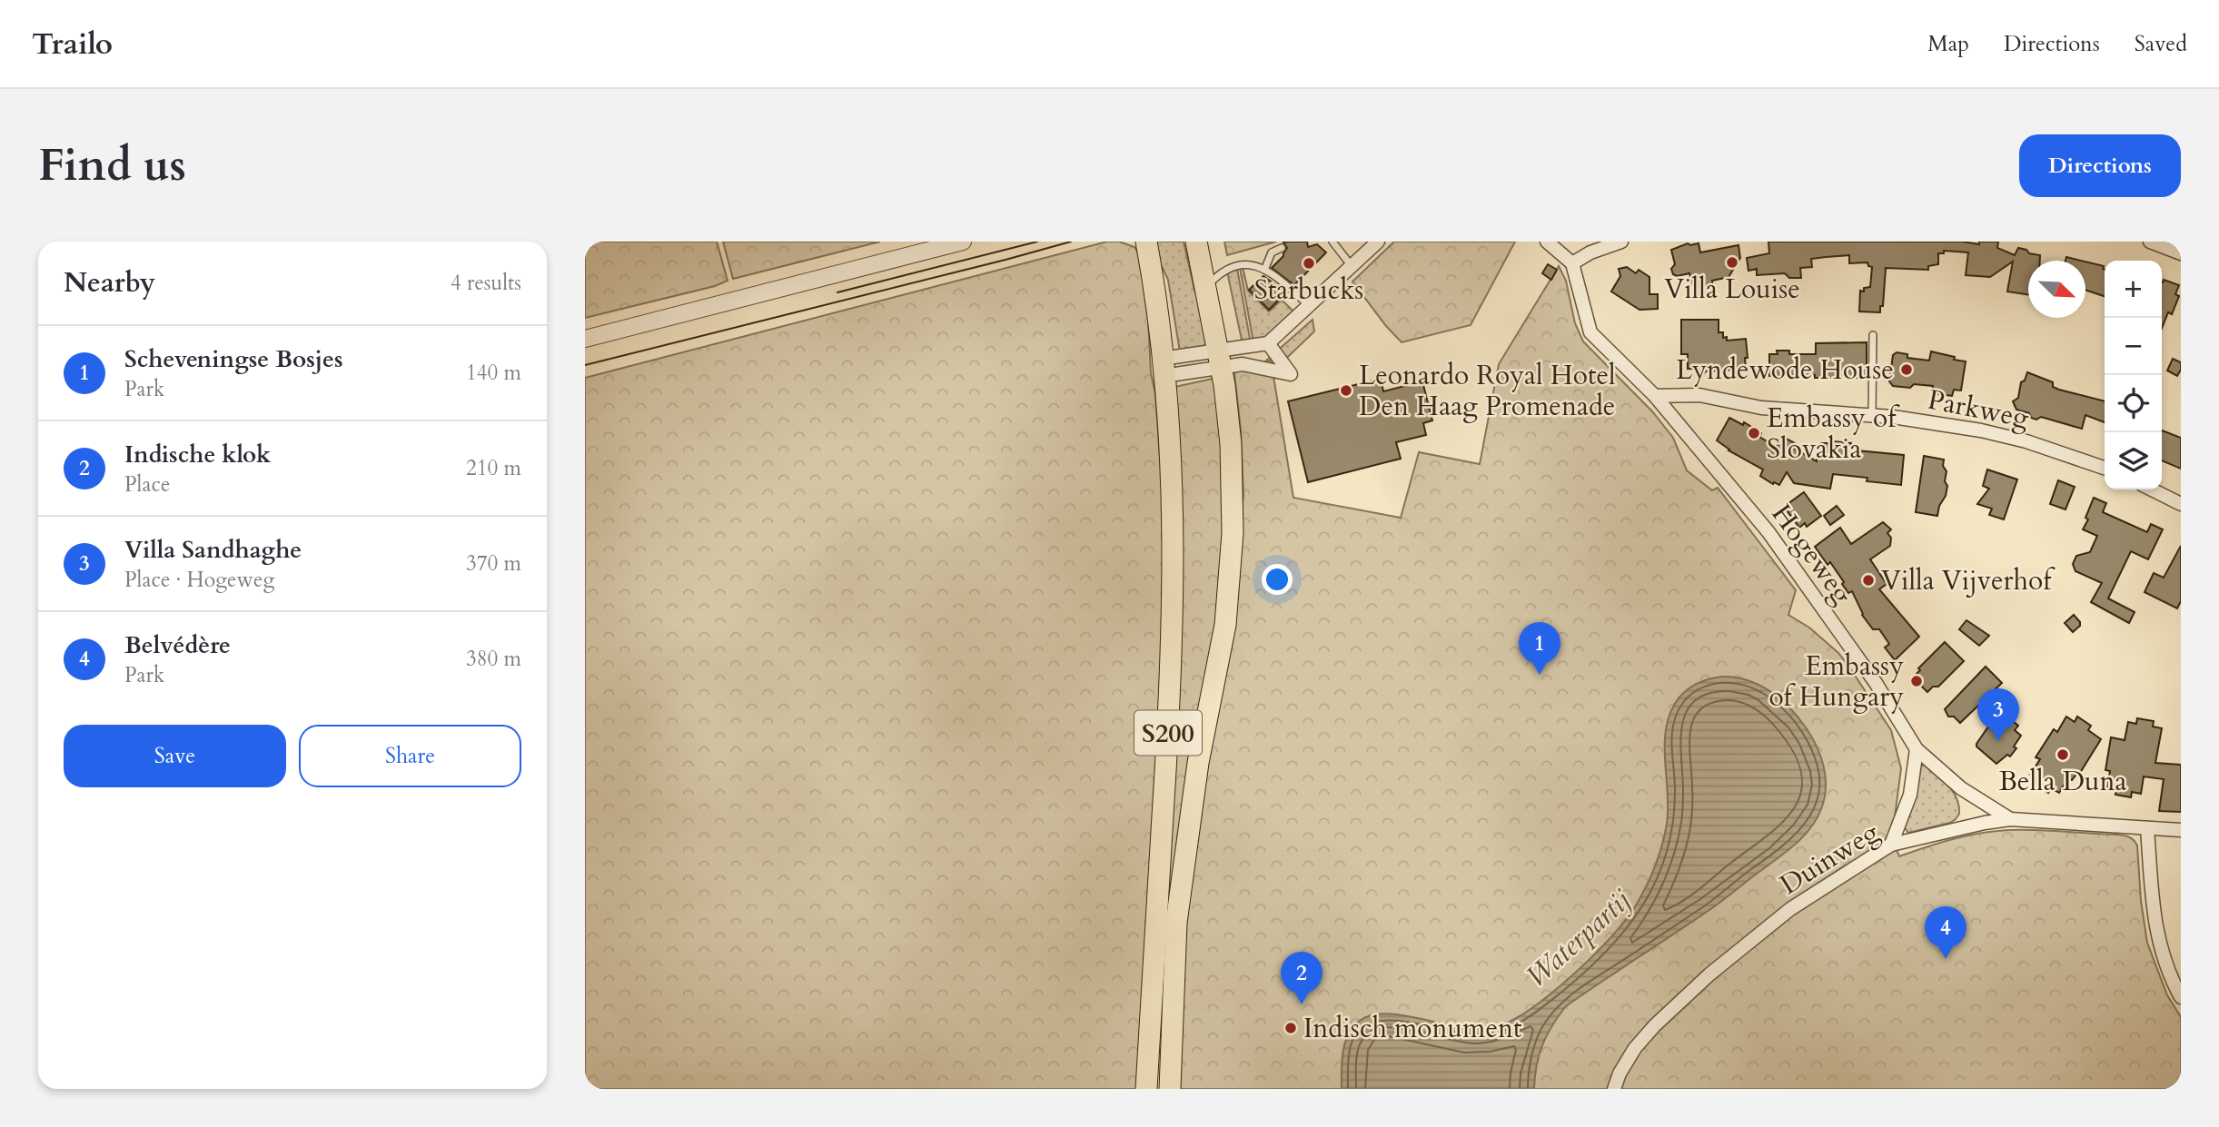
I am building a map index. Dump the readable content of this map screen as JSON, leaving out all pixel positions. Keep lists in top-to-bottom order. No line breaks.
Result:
{"streets":{"main road":["S200"],"street":["Parkweg","Hogeweg","Duinweg"]},"crossings":[["Parkweg","Hogeweg"],["Hogeweg","Duinweg"]],"water":["Waterpartij"],"places":["Villa Louise","Starbucks","Lyndewode House","Leonardo Royal Hotel Den Haag Promenade","Embassy of Slovakia","Villa Vijverhof","Embassy of Hungary","Bella Duna","Indisch monument"],"north":"bottom right","page":{"header":"Trailo","nav":["Map","Directions","Saved"],"buttons":["Directions",["Save","Share"]],"title":"Find us","heading":["Nearby","4 results"],"map_buttons":["+","−"],"list":[{"mark":"1","name":"Scheveningse Bosjes","note":"Park","value":"140 m"},{"mark":"2","name":"Indische klok","note":"Place","value":"210 m"},{"mark":"3","name":"Villa Sandhaghe","note":"Place · Hogeweg","value":"370 m"},{"mark":"4","name":"Belvédère","note":"Park","value":"380 m"}],"pins":["1","3","4","2"]}}
